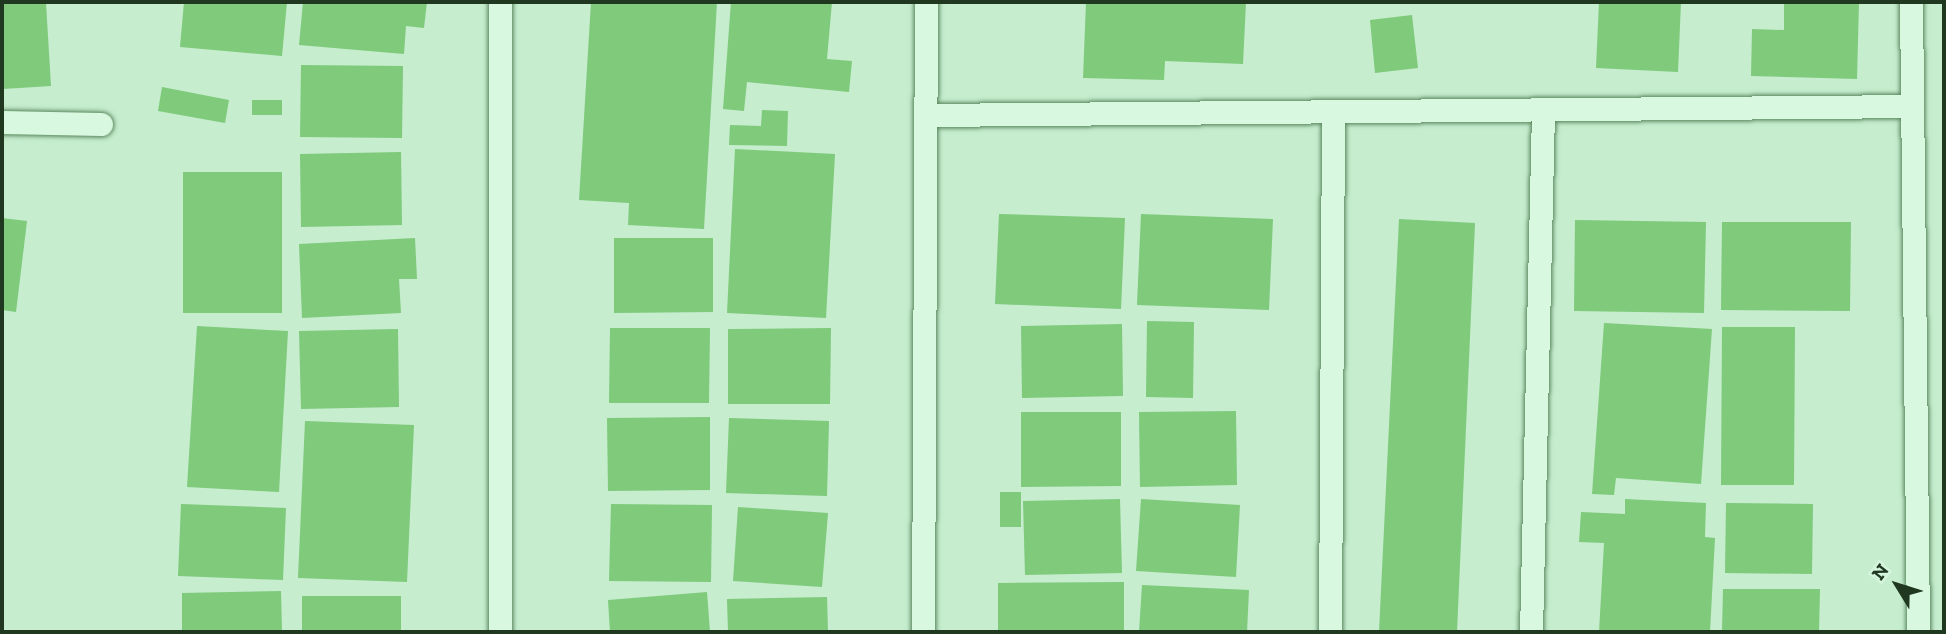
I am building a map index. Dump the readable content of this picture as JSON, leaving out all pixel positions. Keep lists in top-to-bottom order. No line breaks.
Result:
{"north":"top left"}
